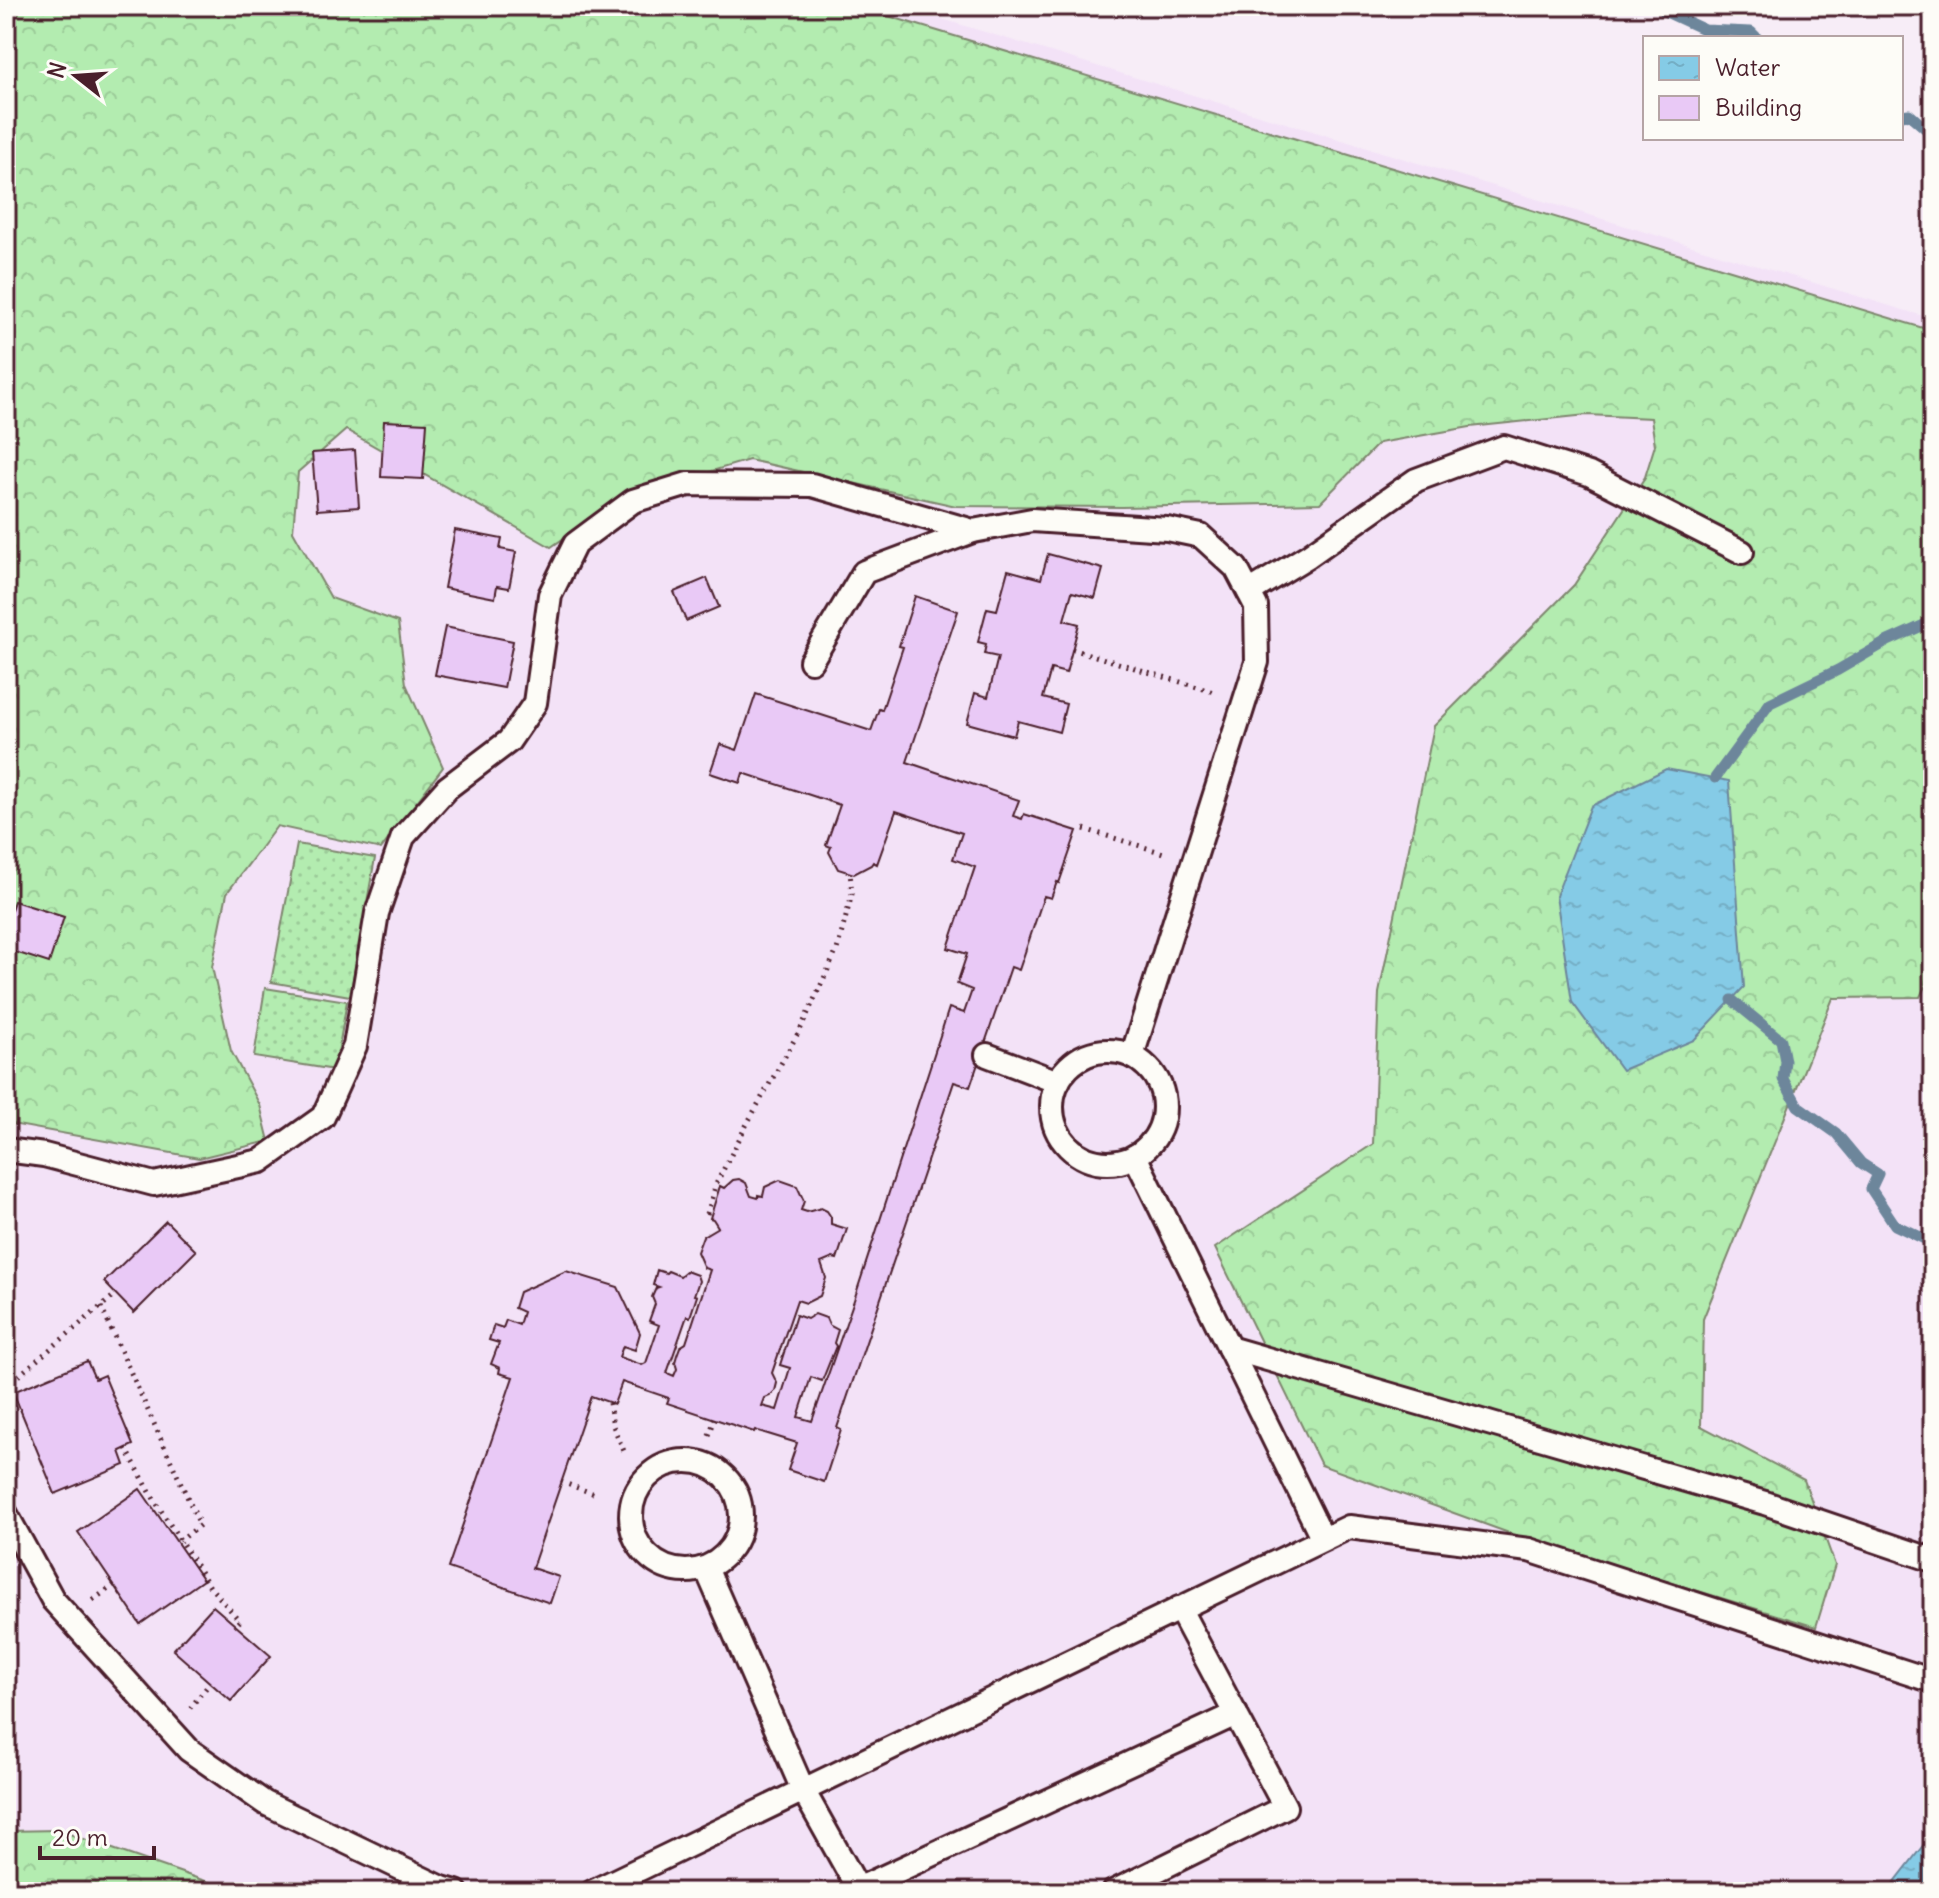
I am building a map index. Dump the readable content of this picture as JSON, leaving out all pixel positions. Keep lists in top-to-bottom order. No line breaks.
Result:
{"legend":["Water","Building"],"scale_bar":"20 m","north":"left"}
